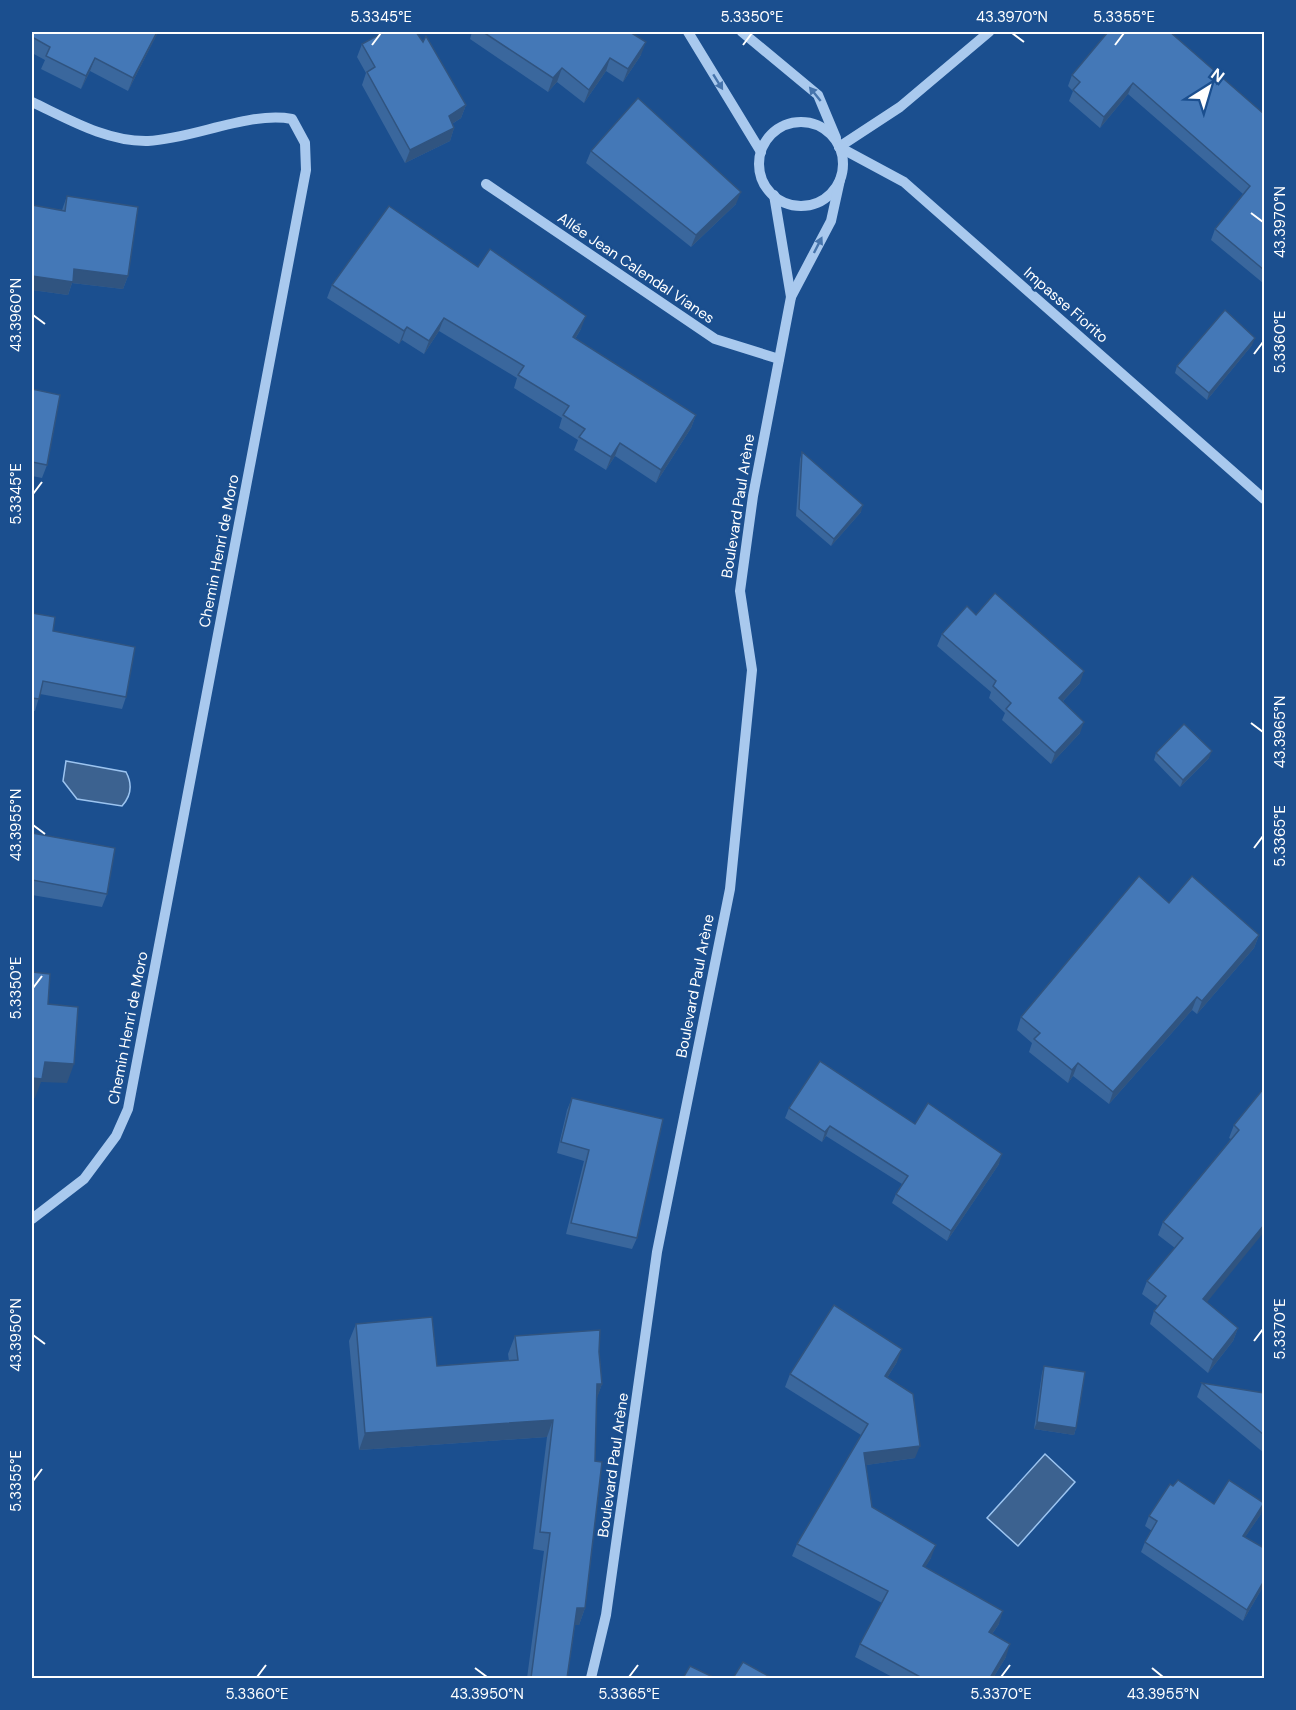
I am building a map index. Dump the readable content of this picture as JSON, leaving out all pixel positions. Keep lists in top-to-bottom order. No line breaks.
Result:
{"streets":{"street":["Allée Jean Calendal Vianes","Impasse Fiorito","Boulevard Paul Arène","Chemin Henri de Moro"]},"crossings":[["Allée Jean Calendal Vianes","Boulevard Paul Arène"],["Impasse Fiorito","Boulevard Paul Arène"]],"north":"top right","coordinates":["5.3345°E","5.3350°E","43.3970°N","5.3355°E","43.3960°N","5.3360°E","43.3965°N","43.3955°N","5.3365°E","5.3370°E","43.3950°N"]}
